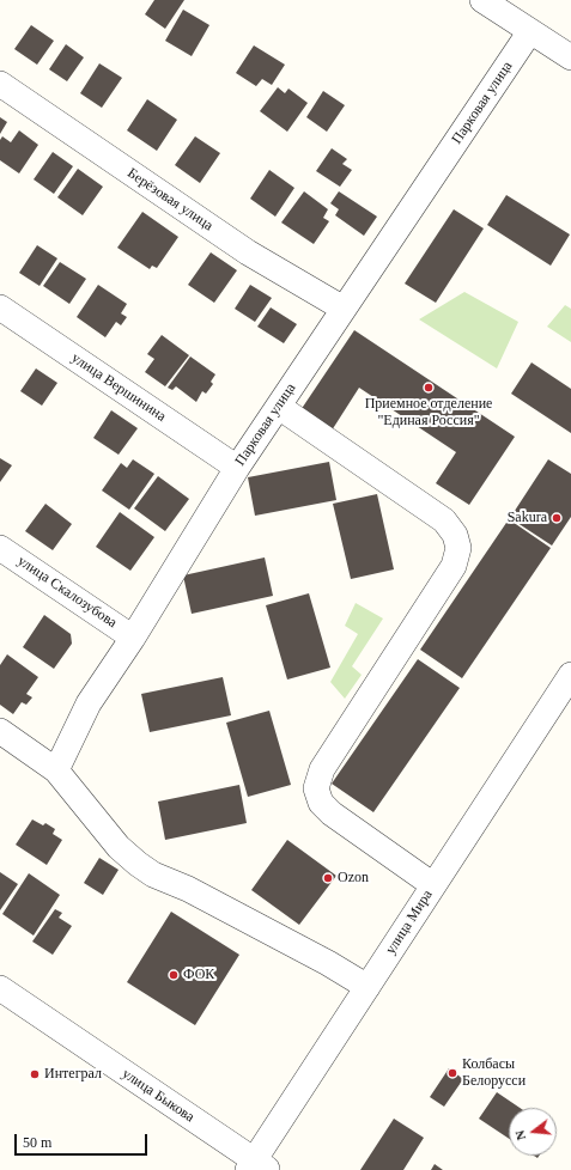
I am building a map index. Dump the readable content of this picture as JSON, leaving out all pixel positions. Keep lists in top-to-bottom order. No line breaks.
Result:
{"streets":{"street":["Парковая улица","Берёзовая улица","улица Вершинина","улица Скалозубова","улица Мира","улица Быкова"]},"crossings":[["Парковая улица","Берёзовая улица"],["Парковая улица","улица Вершинина"],["Парковая улица","улица Скалозубова"],["улица Мира","улица Быкова"]],"places":["Приемное отделение \"Единая Россия\"","Sakura","Ozon","ФОК","Колбасы Белорусси","Интеграл"],"scale_bar":"50 m","north":"left"}
